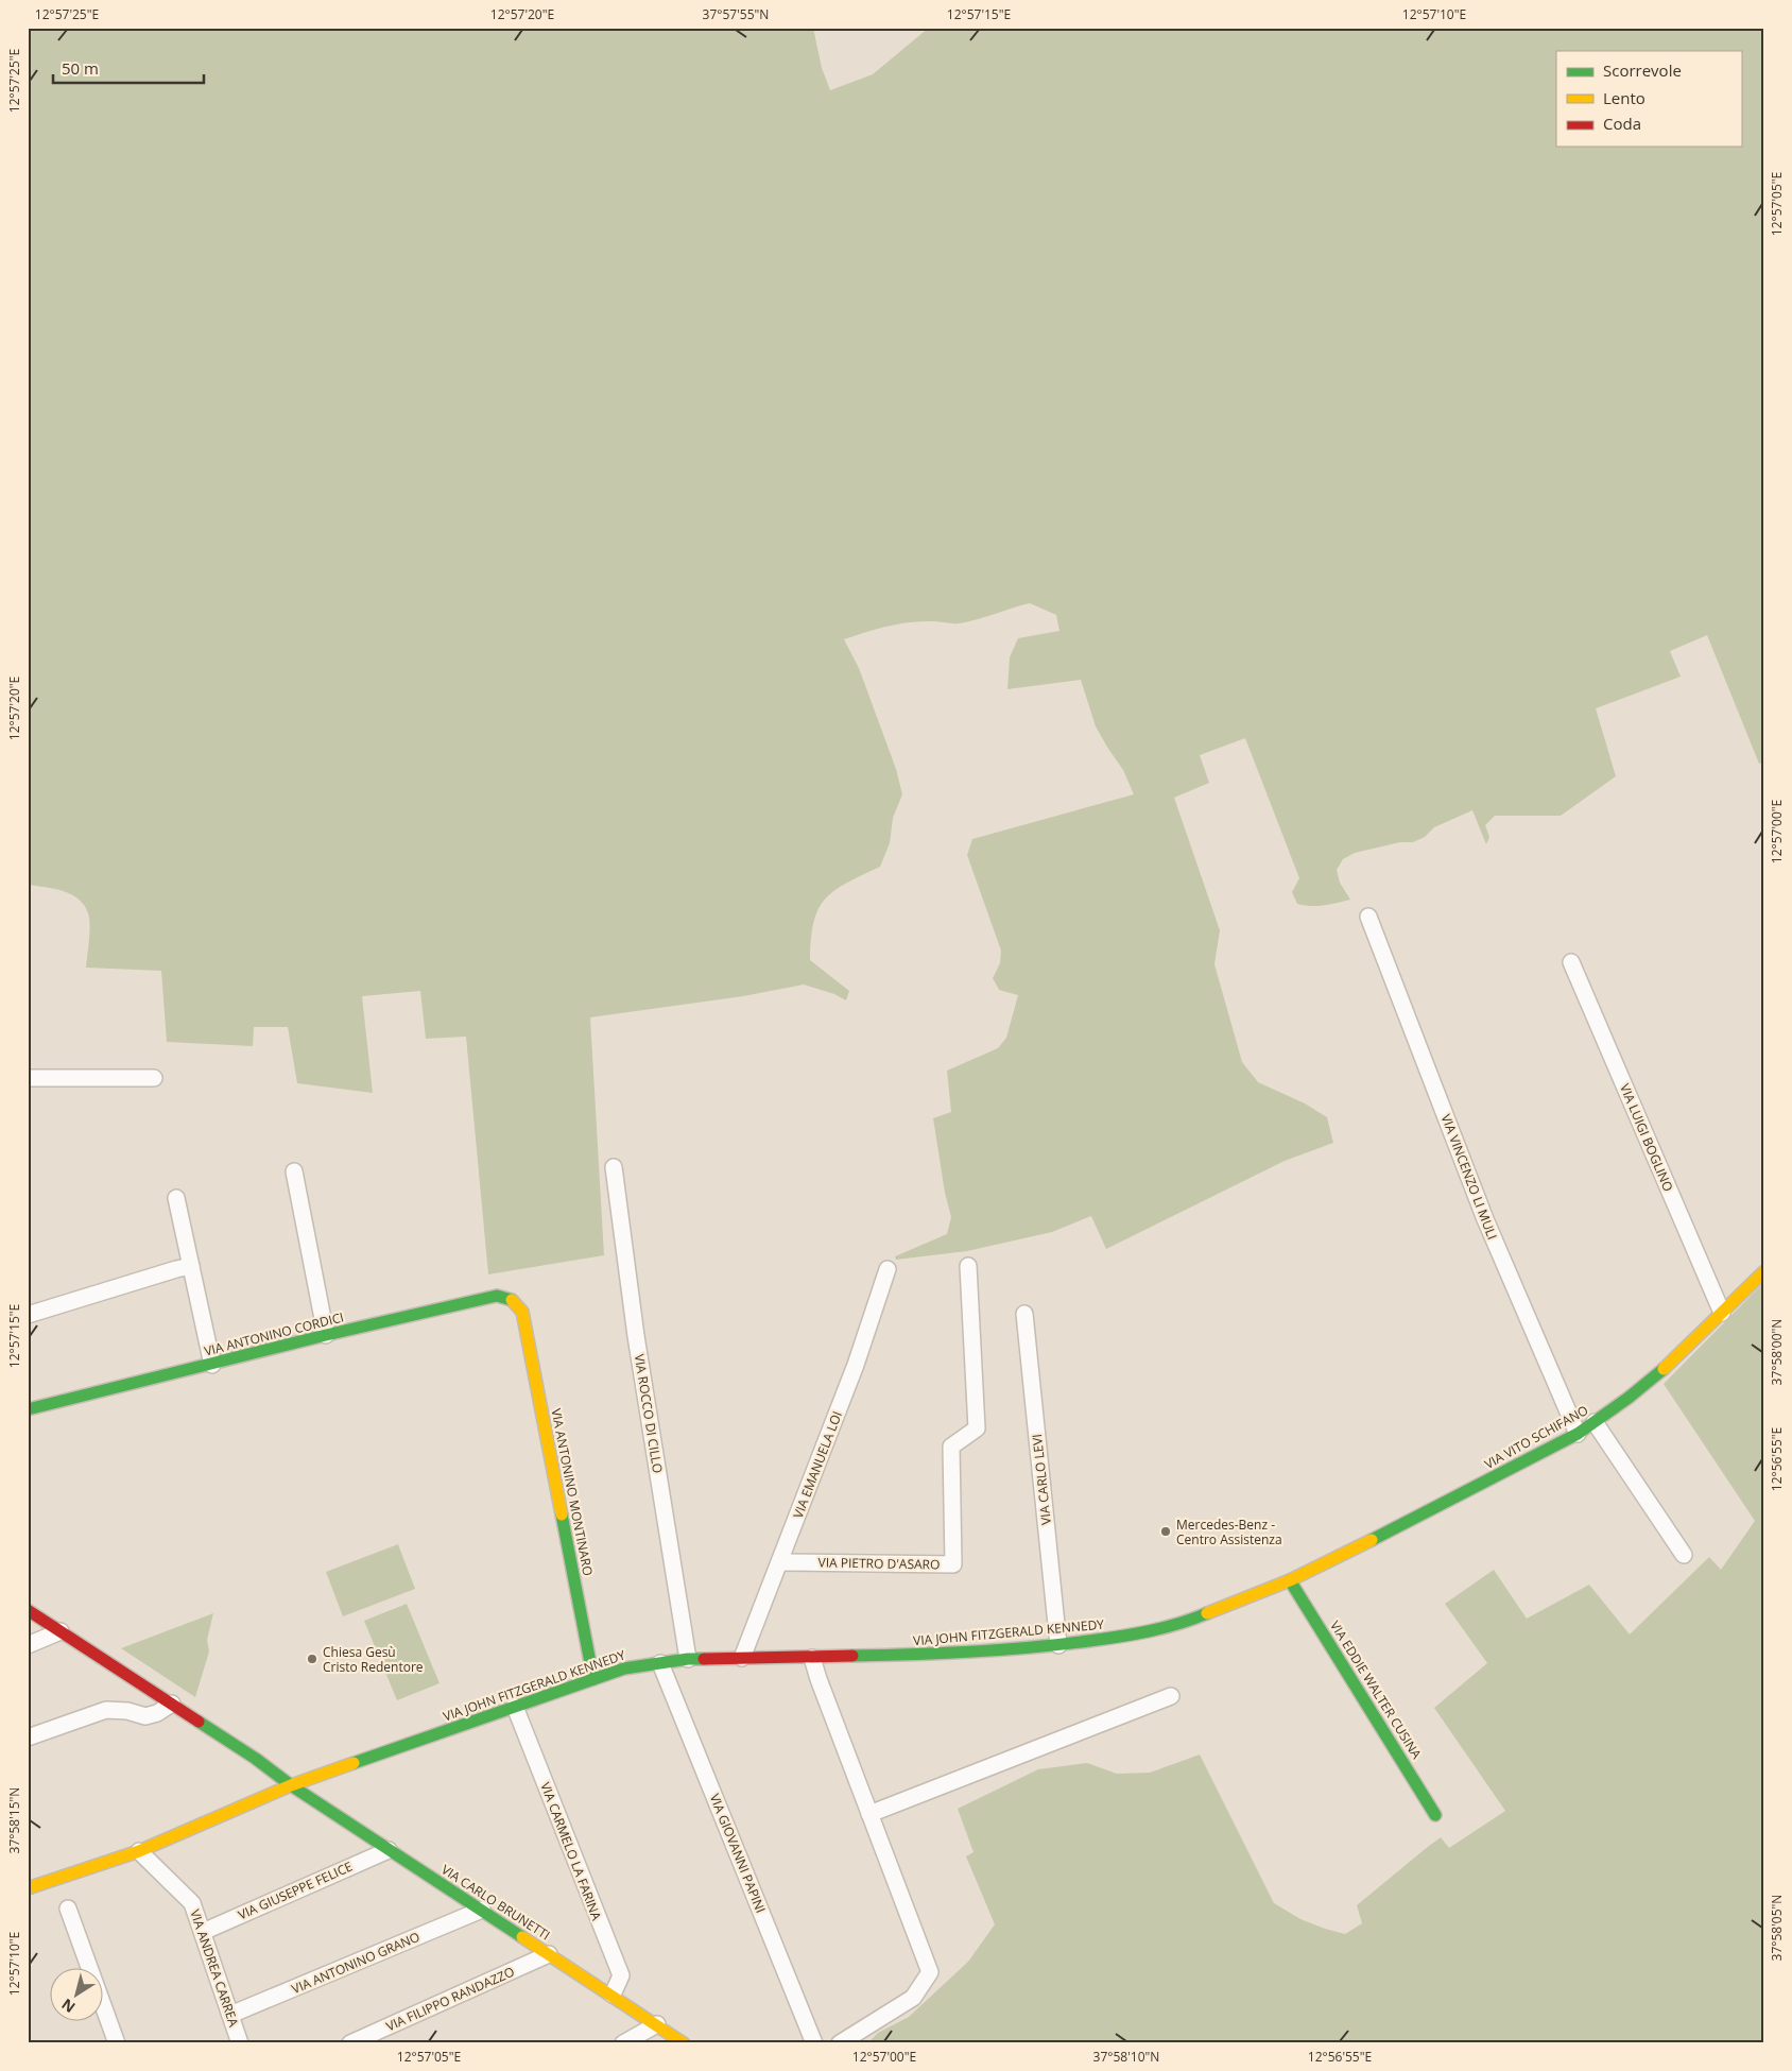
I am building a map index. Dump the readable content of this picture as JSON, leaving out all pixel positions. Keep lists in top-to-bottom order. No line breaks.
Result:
{"streets":{"street":["VIA LUIGI BOGLINO","VIA VINCENZO LI MULI","VIA ANTONINO CORDICI","VIA ROCCO DI CILLO","VIA VITO SCHIFANO","VIA EMANUELA LOI","VIA CARLO LEVI","VIA ANTONINO MONTINARO","VIA PIETRO D'ASARO","VIA JOHN FITZGERALD KENNEDY","VIA EDDIE WALTER CUSINA","VIA CARMELO LA FARINA","VIA GIOVANNI PAPINI","VIA GIUSEPPE FELICE","VIA CARLO BRUNETTI","VIA ANTONINO GRANO","VIA ANDREA CARREA","VIA FILIPPO RANDAZZO"]},"crossings":[["VIA LUIGI BOGLINO","VIA VITO SCHIFANO"],["VIA VINCENZO LI MULI","VIA VITO SCHIFANO"],["VIA ANTONINO CORDICI","VIA ANTONINO MONTINARO"],["VIA ROCCO DI CILLO","VIA JOHN FITZGERALD KENNEDY"],["VIA VITO SCHIFANO","VIA JOHN FITZGERALD KENNEDY"],["VIA VITO SCHIFANO","VIA EDDIE WALTER CUSINA"],["VIA EMANUELA LOI","VIA PIETRO D'ASARO"],["VIA EMANUELA LOI","VIA JOHN FITZGERALD KENNEDY"],["VIA CARLO LEVI","VIA JOHN FITZGERALD KENNEDY"],["VIA ANTONINO MONTINARO","VIA JOHN FITZGERALD KENNEDY"],["VIA JOHN FITZGERALD KENNEDY","VIA EDDIE WALTER CUSINA"],["VIA JOHN FITZGERALD KENNEDY","VIA CARMELO LA FARINA"],["VIA JOHN FITZGERALD KENNEDY","VIA GIOVANNI PAPINI"],["VIA JOHN FITZGERALD KENNEDY","VIA CARLO BRUNETTI"],["VIA JOHN FITZGERALD KENNEDY","VIA ANDREA CARREA"],["VIA CARMELO LA FARINA","VIA CARLO BRUNETTI"],["VIA GIUSEPPE FELICE","VIA CARLO BRUNETTI"],["VIA GIUSEPPE FELICE","VIA ANDREA CARREA"],["VIA CARLO BRUNETTI","VIA ANTONINO GRANO"],["VIA CARLO BRUNETTI","VIA FILIPPO RANDAZZO"],["VIA ANTONINO GRANO","VIA ANDREA CARREA"]],"places":["Mercedes-Benz - Centro Assistenza","Chiesa Gesù Cristo Redentore"],"legend":["Scorrevole","Lento","Coda"],"scale_bar":"50 m","north":"bottom left","coordinates":["12°57'25\"E","12°57'20\"E","37°57'55\"N","12°57'15\"E","12°57'10\"E","12°57'05\"E","12°57'00\"E","37°58'00\"N","12°56'55\"E","37°58'15\"N","37°58'05\"N","37°58'10\"N"]}
